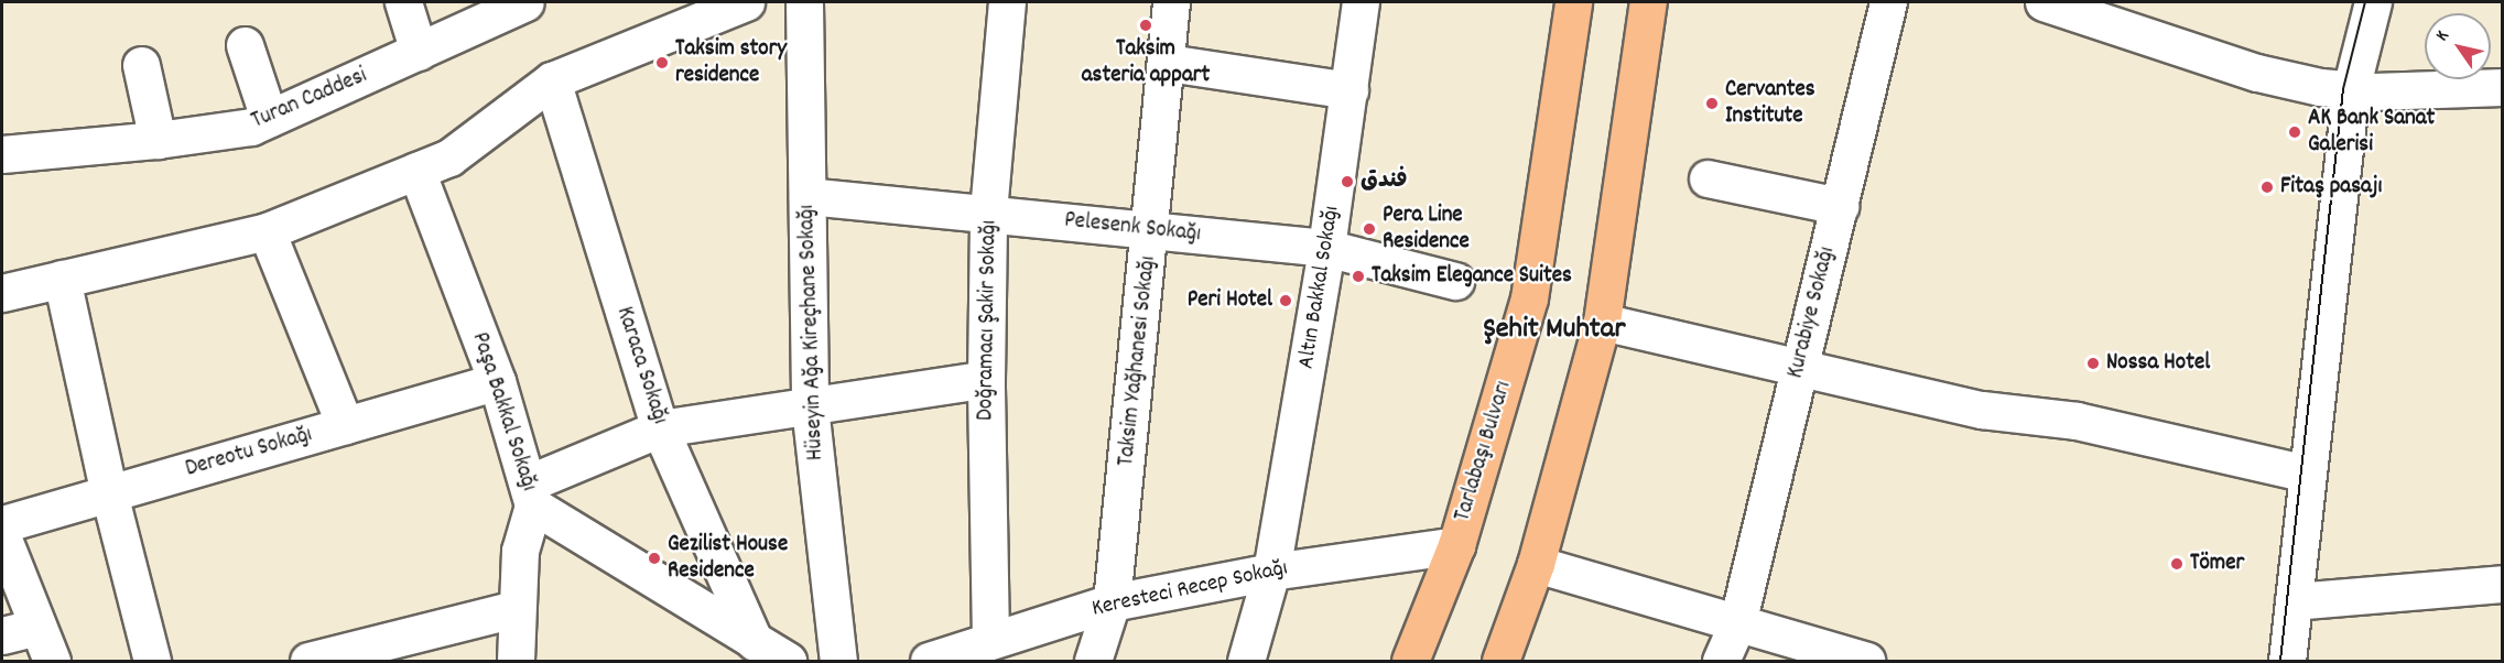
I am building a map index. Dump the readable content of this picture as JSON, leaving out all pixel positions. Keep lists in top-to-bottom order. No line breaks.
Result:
{"streets":{"main road":["Tarlabaşı Bulvarı"],"street":["Turan Caddesi","Pelesenk Sokağı","Altın Bakkal Sokağı","Kurabiye Sokağı","Doğramacı Şakir Sokağı","Hüseyin Ağa Kireçhane Sokağı","Taksim Yağhanesi Sokağı","Karaca Sokağı","Paşa Bakkal Sokağı","Dereotu Sokağı","Keresteci Recep Sokağı"]},"crossings":[["Pelesenk Sokağı","Altın Bakkal Sokağı"],["Pelesenk Sokağı","Doğramacı Şakir Sokağı"],["Pelesenk Sokağı","Hüseyin Ağa Kireçhane Sokağı"],["Pelesenk Sokağı","Taksim Yağhanesi Sokağı"],["Altın Bakkal Sokağı","Keresteci Recep Sokağı"],["Doğramacı Şakir Sokağı","Keresteci Recep Sokağı"],["Taksim Yağhanesi Sokağı","Keresteci Recep Sokağı"],["Paşa Bakkal Sokağı","Dereotu Sokağı"],["Tarlabaşı Bulvarı","Keresteci Recep Sokağı"]],"districts":["Şehit Muhtar"],"places":["Taksim asteria appart","Taksim story residence","Cervantes Institute","AK Bank Sanat Galerisi","فندق","Fitaş pasajı","Pera Line Residence","Taksim Elegance Suites","Peri Hotel","Nossa Hotel","Gezilist House Residence","Tömer"],"north":"top left"}
